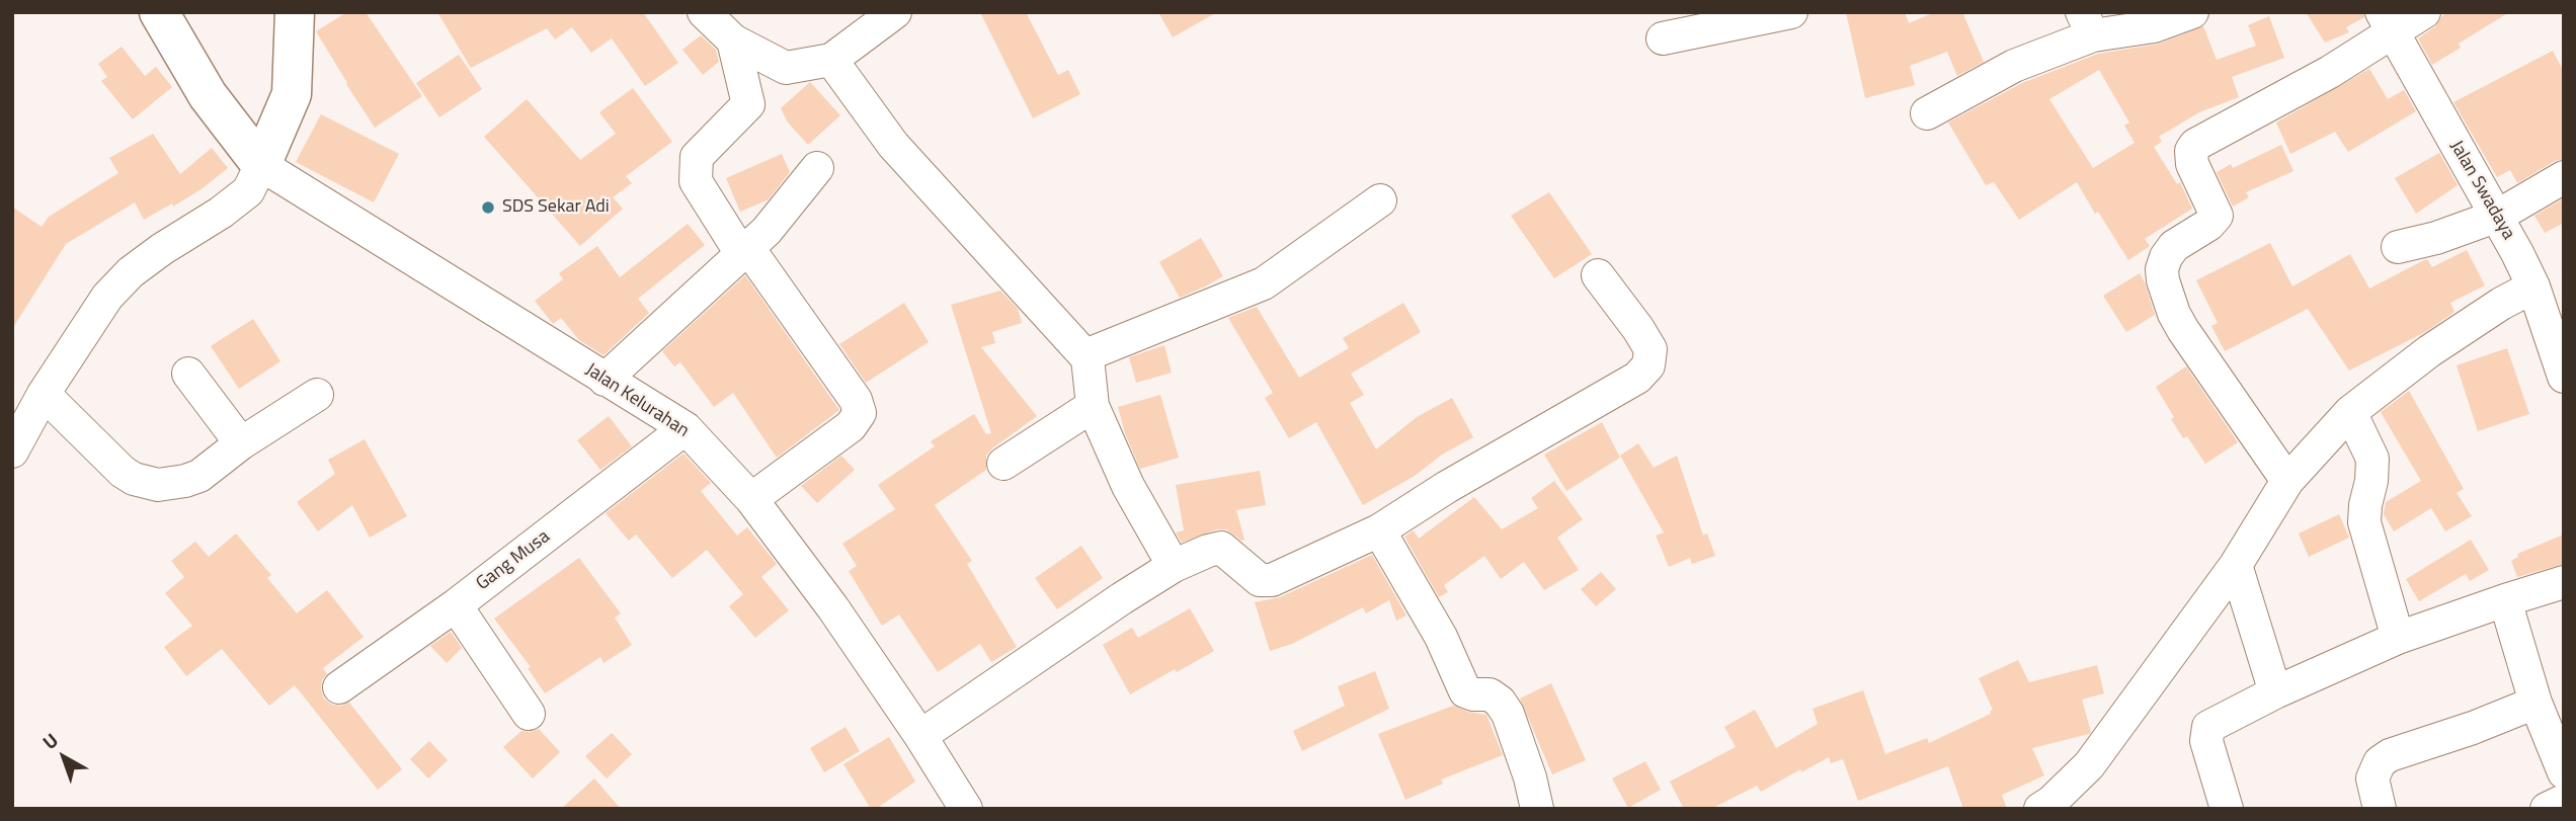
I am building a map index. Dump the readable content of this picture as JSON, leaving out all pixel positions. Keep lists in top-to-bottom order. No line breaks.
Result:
{"streets":{"street":["Jalan Swadaya","Jalan Kelurahan","Gang Musa"]},"crossings":[["Jalan Kelurahan","Gang Musa"]],"places":["SDS Sekar Adi"],"north":"top left"}
